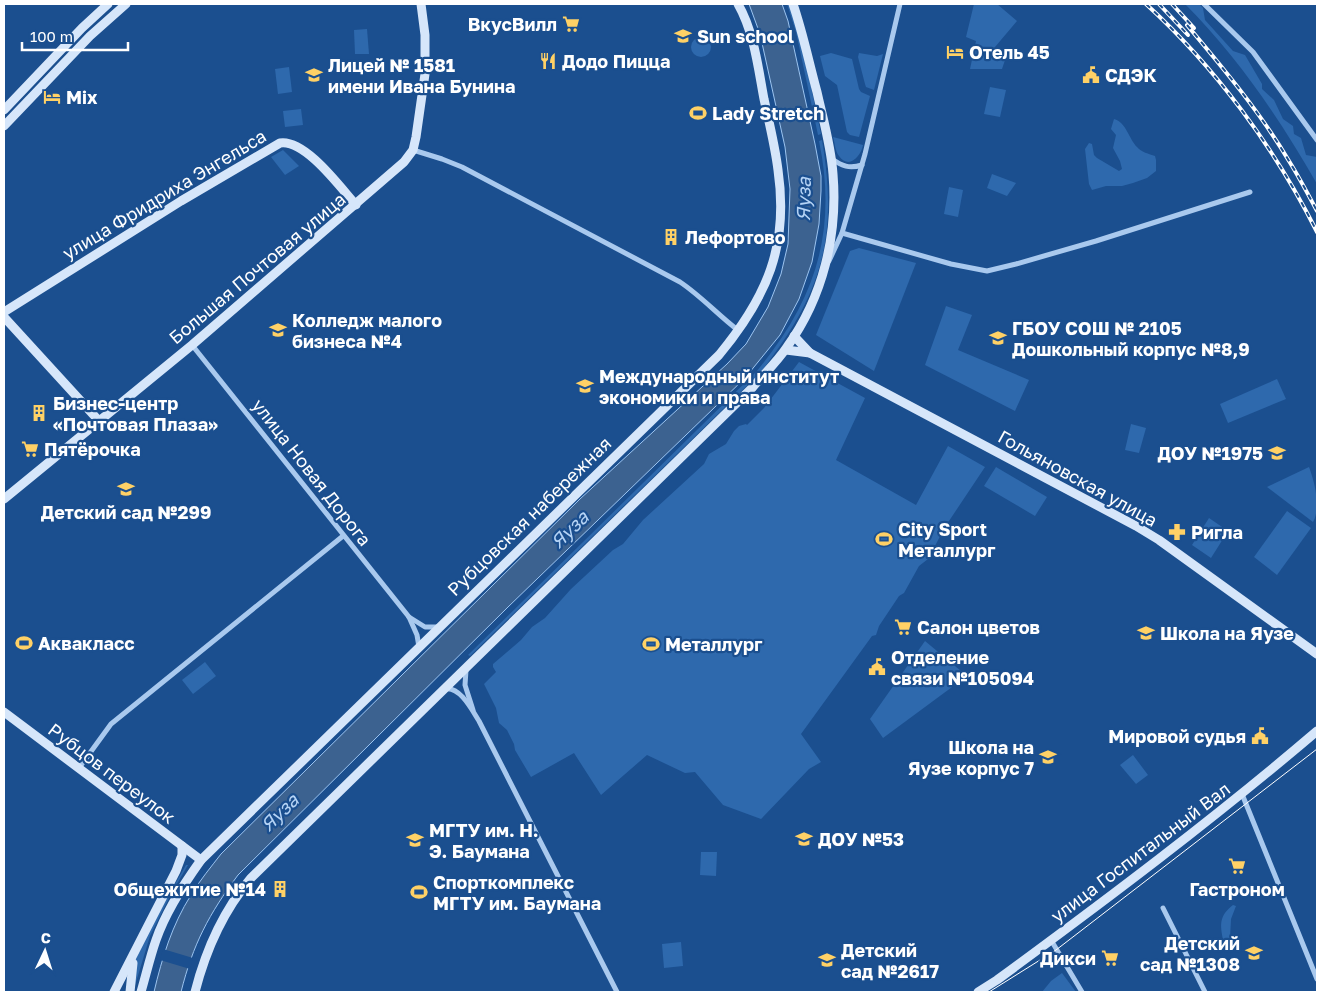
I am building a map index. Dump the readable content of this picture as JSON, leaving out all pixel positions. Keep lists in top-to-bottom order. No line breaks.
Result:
{"streets":{"main road":["улица Фридриха Энгельса","Большая Почтовая улица","Гольяновская улица","Рубцовская набережная","Рубцов переулок","улица Госпитальный Вал"],"street":["улица Новая Дорога"]},"crossings":[["улица Фридриха Энгельса","Большая Почтовая улица"],["Большая Почтовая улица","улица Новая Дорога"],["улица Новая Дорога","Рубцовская набережная"],["Рубцовская набережная","Рубцов переулок"]],"water":["Яуза"],"places":{"supermarket":["ВкусВилл","Пятёрочка","Салон цветов","Гастроном","Дикси"],"school or university":["Sun school","Лицей № 1581 имени Ивана Бунина","Колледж малого бизнеса №4","ГБОУ СОШ № 2105 Дошкольный корпус №8,9","Международный институт экономики и права","ДОУ №1975","Детский сад №299","Школа на Яузе","Школа на Яузе корпус 7","ДОУ №53","МГТУ им. Н. Э. Баумана","Детский сад №1308","Детский сад №2617"],"hotel":["Отель 45","Mix"],"restaurant":["Додо Пицца"],"public building":["СДЭК","Отделение связи №105094","Мировой судья"],"sports":["Lady Stretch","City Sport Металлург","Аквакласс","Металлург","Спорткомплекс МГТУ им. Баумана"],"building":["Лефортово","Бизнес-центр «Почтовая Плаза»","Общежитие №14"],"pharmacy":["Ригла"]},"scale_bar":"100 m","north":"top"}
